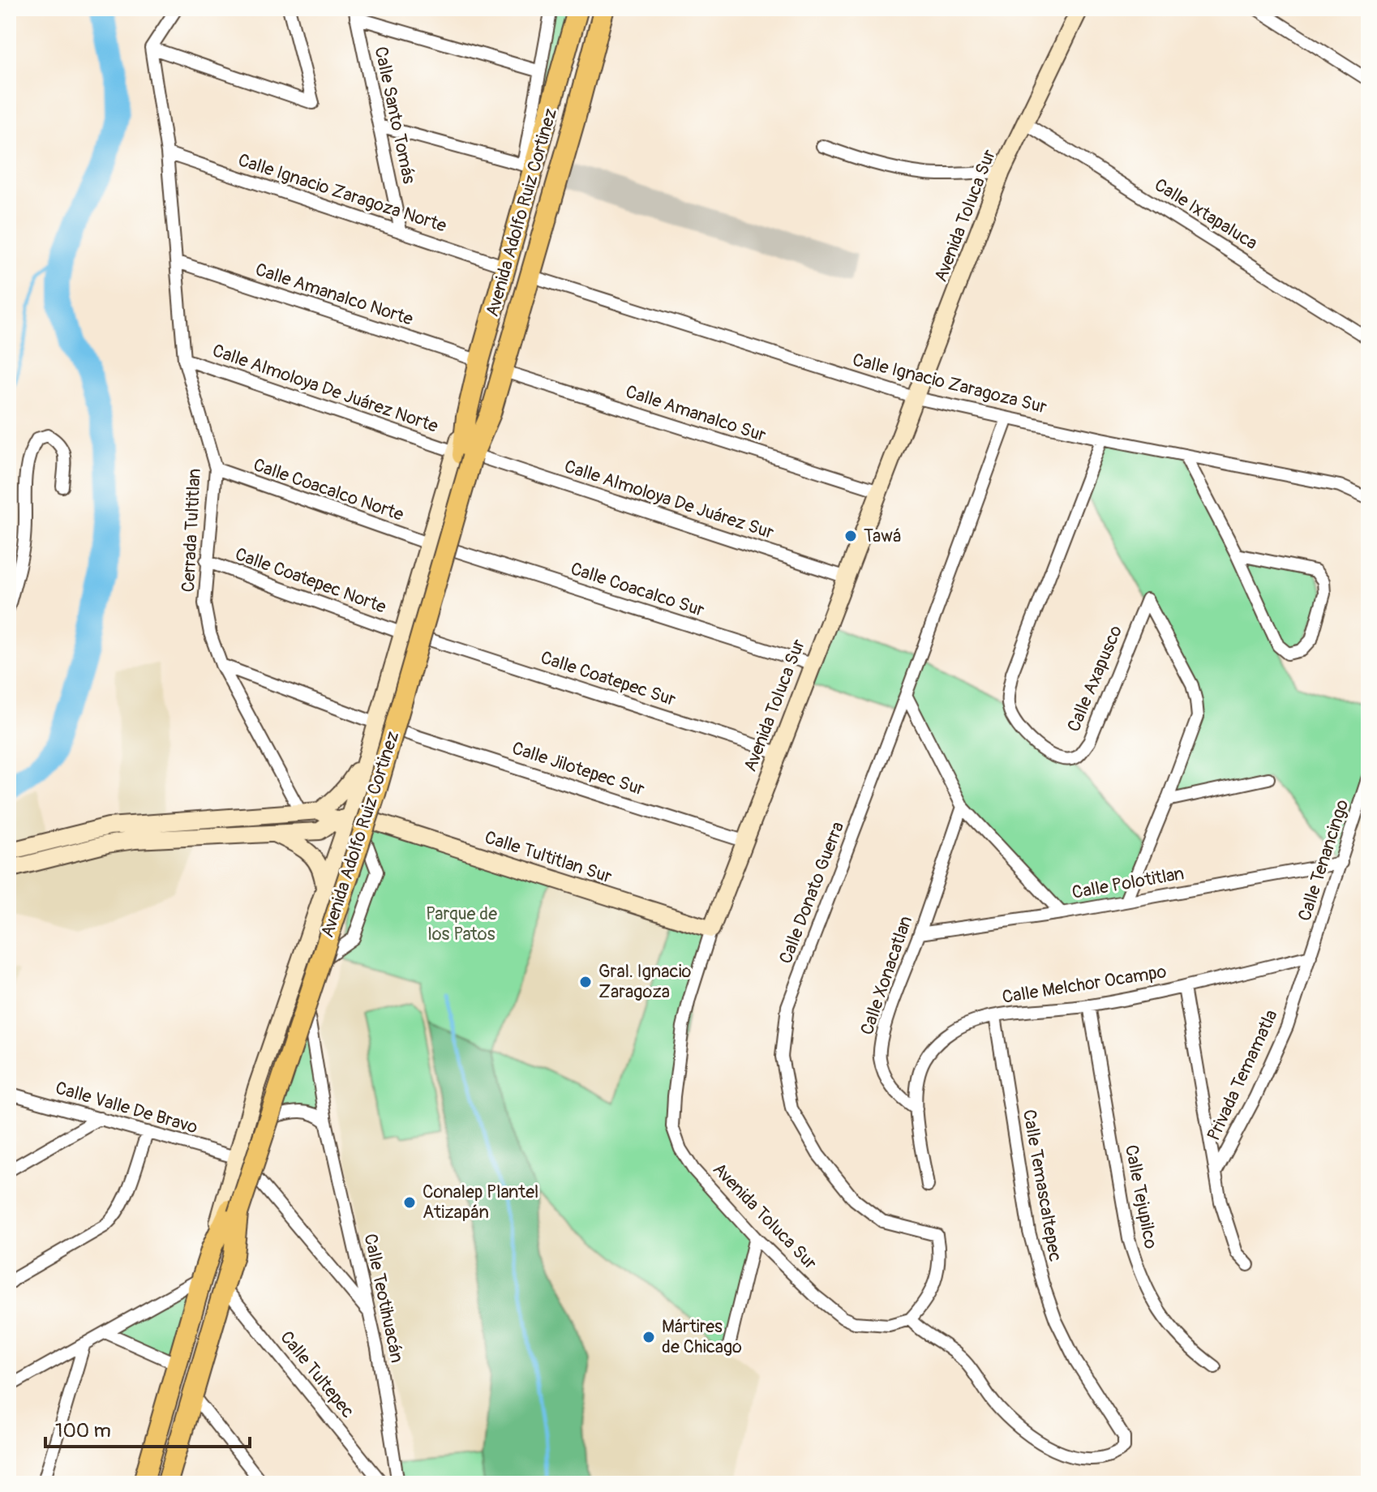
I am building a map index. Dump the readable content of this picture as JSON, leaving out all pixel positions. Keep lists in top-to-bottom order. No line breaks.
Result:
{"streets":{"main road":["Avenida Adolfo Ruiz Cortinez","Avenida Toluca Sur","Calle Tultitlan Sur"],"street":["Calle Santo Tomás","Calle Ignacio Zaragoza Norte","Calle Ixtapaluca","Calle Amanalco Norte","Calle Ignacio Zaragoza Sur","Calle Almoloya De Juárez Norte","Calle Amanalco Sur","Calle Coacalco Norte","Calle Almoloya De Juárez Sur","Cerrada Tultitlan","Calle Coatepec Norte","Calle Coacalco Sur","Calle Coatepec Sur","Calle Axapusco","Calle Jilotepec Sur","Calle Tenancingo","Calle Polotitlan","Calle Donato Guerra","Calle Xonacatlan","Calle Melchor Ocampo","Privada Temamatla","Calle Valle De Bravo","Calle Temascaltepec","Calle Tejupilco","Calle Teotihuacán","Calle Tultepec"]},"crossings":[["Calle Santo Tomás","Calle Ignacio Zaragoza Norte"],["Calle Ignacio Zaragoza Norte","Avenida Adolfo Ruiz Cortinez"],["Calle Ignacio Zaragoza Norte","Cerrada Tultitlan"],["Avenida Adolfo Ruiz Cortinez","Calle Amanalco Norte"],["Avenida Adolfo Ruiz Cortinez","Calle Ignacio Zaragoza Sur"],["Avenida Adolfo Ruiz Cortinez","Calle Almoloya De Juárez Norte"],["Avenida Adolfo Ruiz Cortinez","Calle Amanalco Sur"],["Avenida Adolfo Ruiz Cortinez","Calle Coacalco Norte"],["Avenida Adolfo Ruiz Cortinez","Calle Almoloya De Juárez Sur"],["Avenida Adolfo Ruiz Cortinez","Calle Coatepec Norte"],["Avenida Adolfo Ruiz Cortinez","Calle Coacalco Sur"],["Avenida Adolfo Ruiz Cortinez","Calle Coatepec Sur"],["Avenida Adolfo Ruiz Cortinez","Calle Jilotepec Sur"],["Avenida Adolfo Ruiz Cortinez","Calle Tultitlan Sur"],["Avenida Adolfo Ruiz Cortinez","Calle Valle De Bravo"],["Avenida Adolfo Ruiz Cortinez","Calle Teotihuacán"],["Avenida Adolfo Ruiz Cortinez","Calle Tultepec"],["Calle Ixtapaluca","Avenida Toluca Sur"],["Avenida Toluca Sur","Calle Ignacio Zaragoza Sur"],["Avenida Toluca Sur","Calle Amanalco Sur"],["Avenida Toluca Sur","Calle Almoloya De Juárez Sur"],["Avenida Toluca Sur","Calle Coacalco Sur"],["Avenida Toluca Sur","Calle Coatepec Sur"],["Avenida Toluca Sur","Calle Jilotepec Sur"],["Avenida Toluca Sur","Calle Tultitlan Sur"],["Avenida Toluca Sur","Calle Donato Guerra"],["Avenida Toluca Sur","Calle Temascaltepec"],["Calle Amanalco Norte","Cerrada Tultitlan"],["Calle Ignacio Zaragoza Sur","Calle Axapusco"],["Calle Ignacio Zaragoza Sur","Calle Donato Guerra"],["Calle Almoloya De Juárez Norte","Calle Almoloya De Juárez Sur"],["Calle Almoloya De Juárez Norte","Cerrada Tultitlan"],["Calle Coacalco Norte","Cerrada Tultitlan"],["Cerrada Tultitlan","Calle Coatepec Norte"],["Calle Axapusco","Calle Polotitlan"],["Calle Tenancingo","Calle Polotitlan"],["Calle Tenancingo","Calle Melchor Ocampo"],["Calle Tenancingo","Privada Temamatla"],["Calle Polotitlan","Calle Xonacatlan"],["Calle Donato Guerra","Calle Temascaltepec"],["Calle Xonacatlan","Calle Melchor Ocampo"],["Calle Melchor Ocampo","Privada Temamatla"],["Calle Melchor Ocampo","Calle Temascaltepec"],["Calle Melchor Ocampo","Calle Tejupilco"]],"parks":["Parque de los Patos"],"places":["Tawá","Gral. Ignacio Zaragoza","Conalep Plantel Atizapán","Mártires de Chicago"],"scale_bar":"100 m"}
